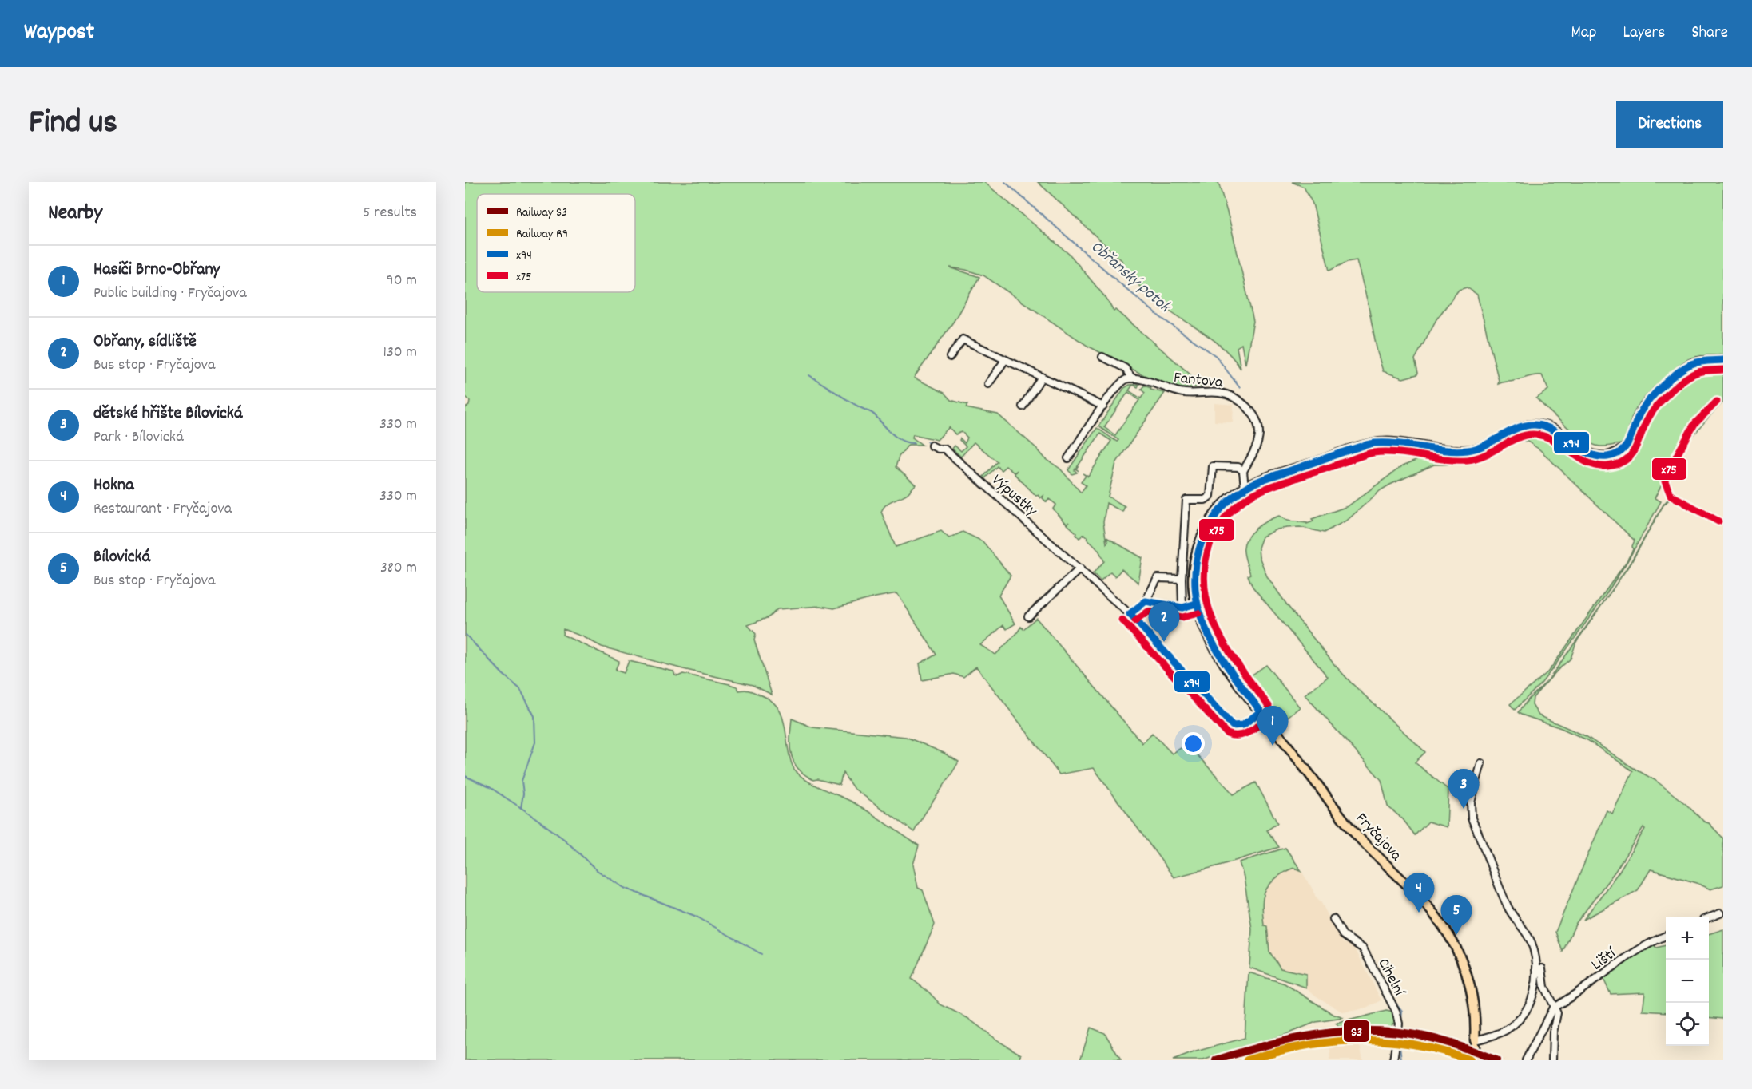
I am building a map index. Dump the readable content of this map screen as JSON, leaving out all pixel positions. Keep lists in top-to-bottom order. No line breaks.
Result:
{"streets":{"main road":["Fryčajova"],"street":["Fantova","Výpustky","Liští","Cihelní"]},"water":["Obřanský potok"],"lines":["transit line x94","transit line x75","rail line S3","rail line R9"],"legend":["Railway S3","Railway R9","x94","x75"],"page":{"header":"Waypost","nav":["Map","Layers","Share"],"title":"Find us","buttons":"Directions","heading":["Nearby","5 results"],"list":[{"mark":"1","name":"Hasiči Brno-Obřany","note":"Public building · Fryčajova","value":"90 m"},{"mark":"2","name":"Obřany, sídliště","note":"Bus stop · Fryčajova","value":"130 m"},{"mark":"3","name":"dětské hřište Bílovická","note":"Park · Bílovická","value":"330 m"},{"mark":"4","name":"Hokna","note":"Restaurant · Fryčajova","value":"330 m"},{"mark":"5","name":"Bílovická","note":"Bus stop · Fryčajova","value":"380 m"}],"pins":["2","1","3","4","5"],"map_buttons":["+","−"]}}
